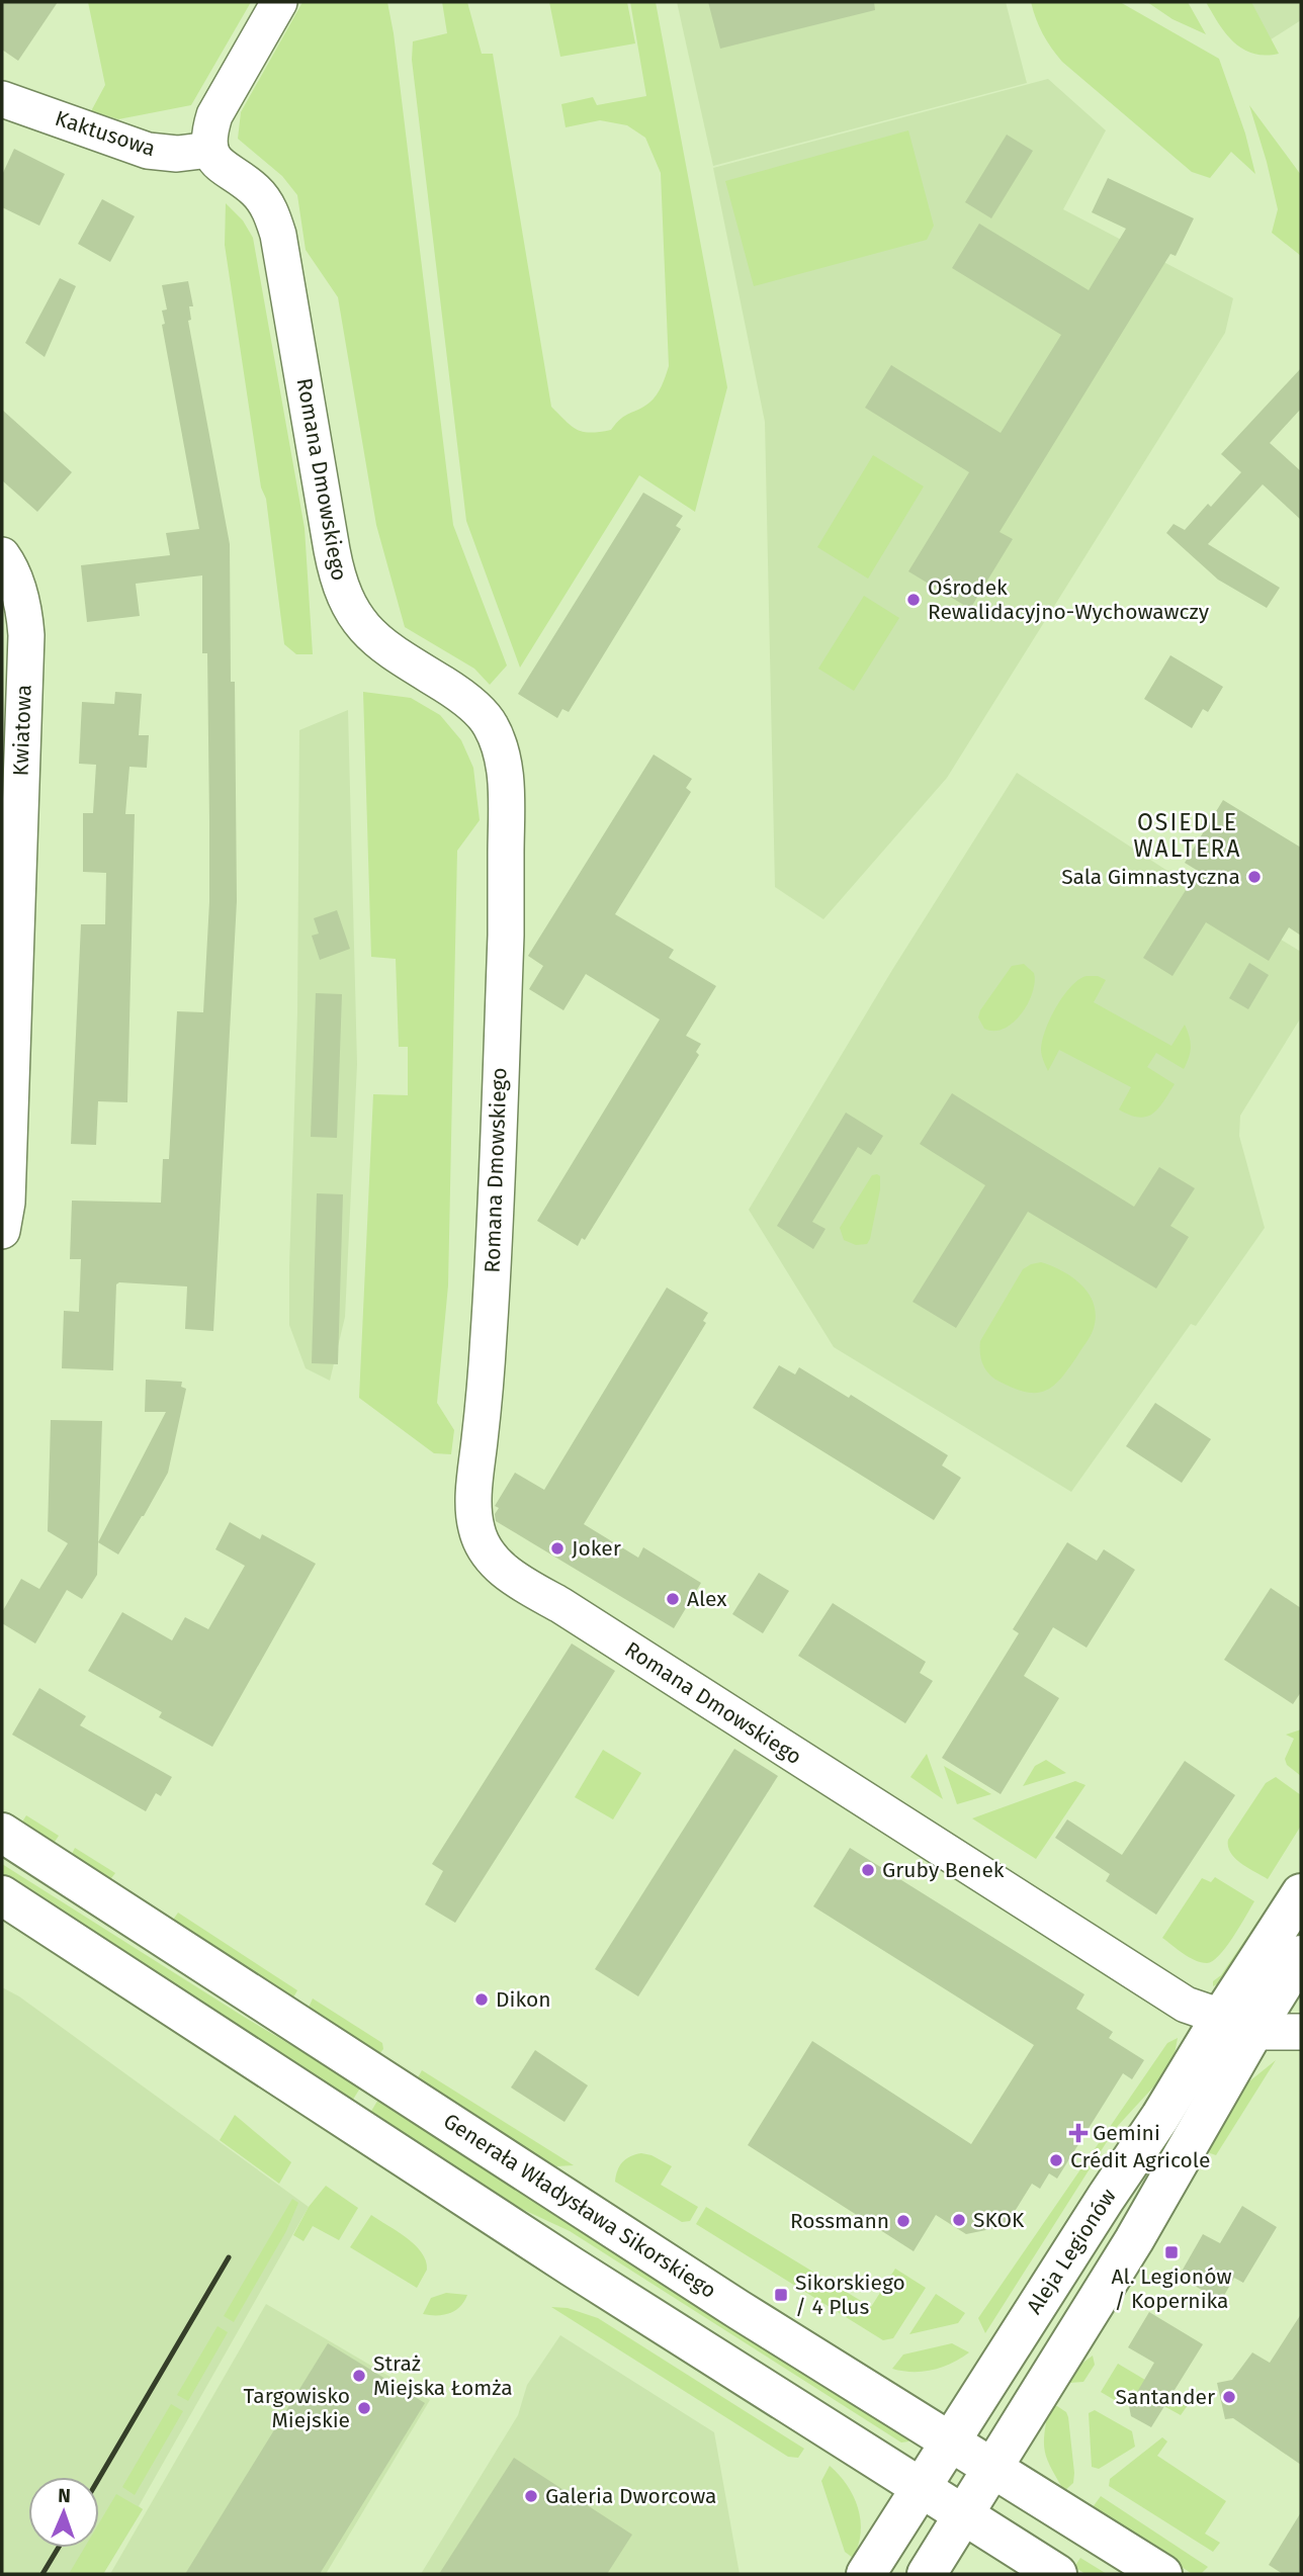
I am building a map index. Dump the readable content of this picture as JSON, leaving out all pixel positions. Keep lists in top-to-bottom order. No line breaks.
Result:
{"streets":{"main road":["Generała Władysława Sikorskiego","Aleja Legionów"],"street":["Kaktusowa","Romana Dmowskiego","Kwiatowa"]},"crossings":[["Kaktusowa","Romana Dmowskiego"],["Romana Dmowskiego","Aleja Legionów"],["Generała Władysława Sikorskiego","Aleja Legionów"]],"districts":["OSIEDLE WALTERA"],"places":{"other":["Ośrodek Rewalidacyjno-Wychowawczy","Sala Gimnastyczna","Joker","Alex","Gruby Benek","Dikon","Crédit Agricole","SKOK","Rossmann","Straż Miejska Łomża","Santander","Targowisko Miejskie","Galeria Dworcowa"],"health":["Gemini"],"transit":["Al. Legionów / Kopernika","Sikorskiego / 4 Plus"]},"north":"top"}
